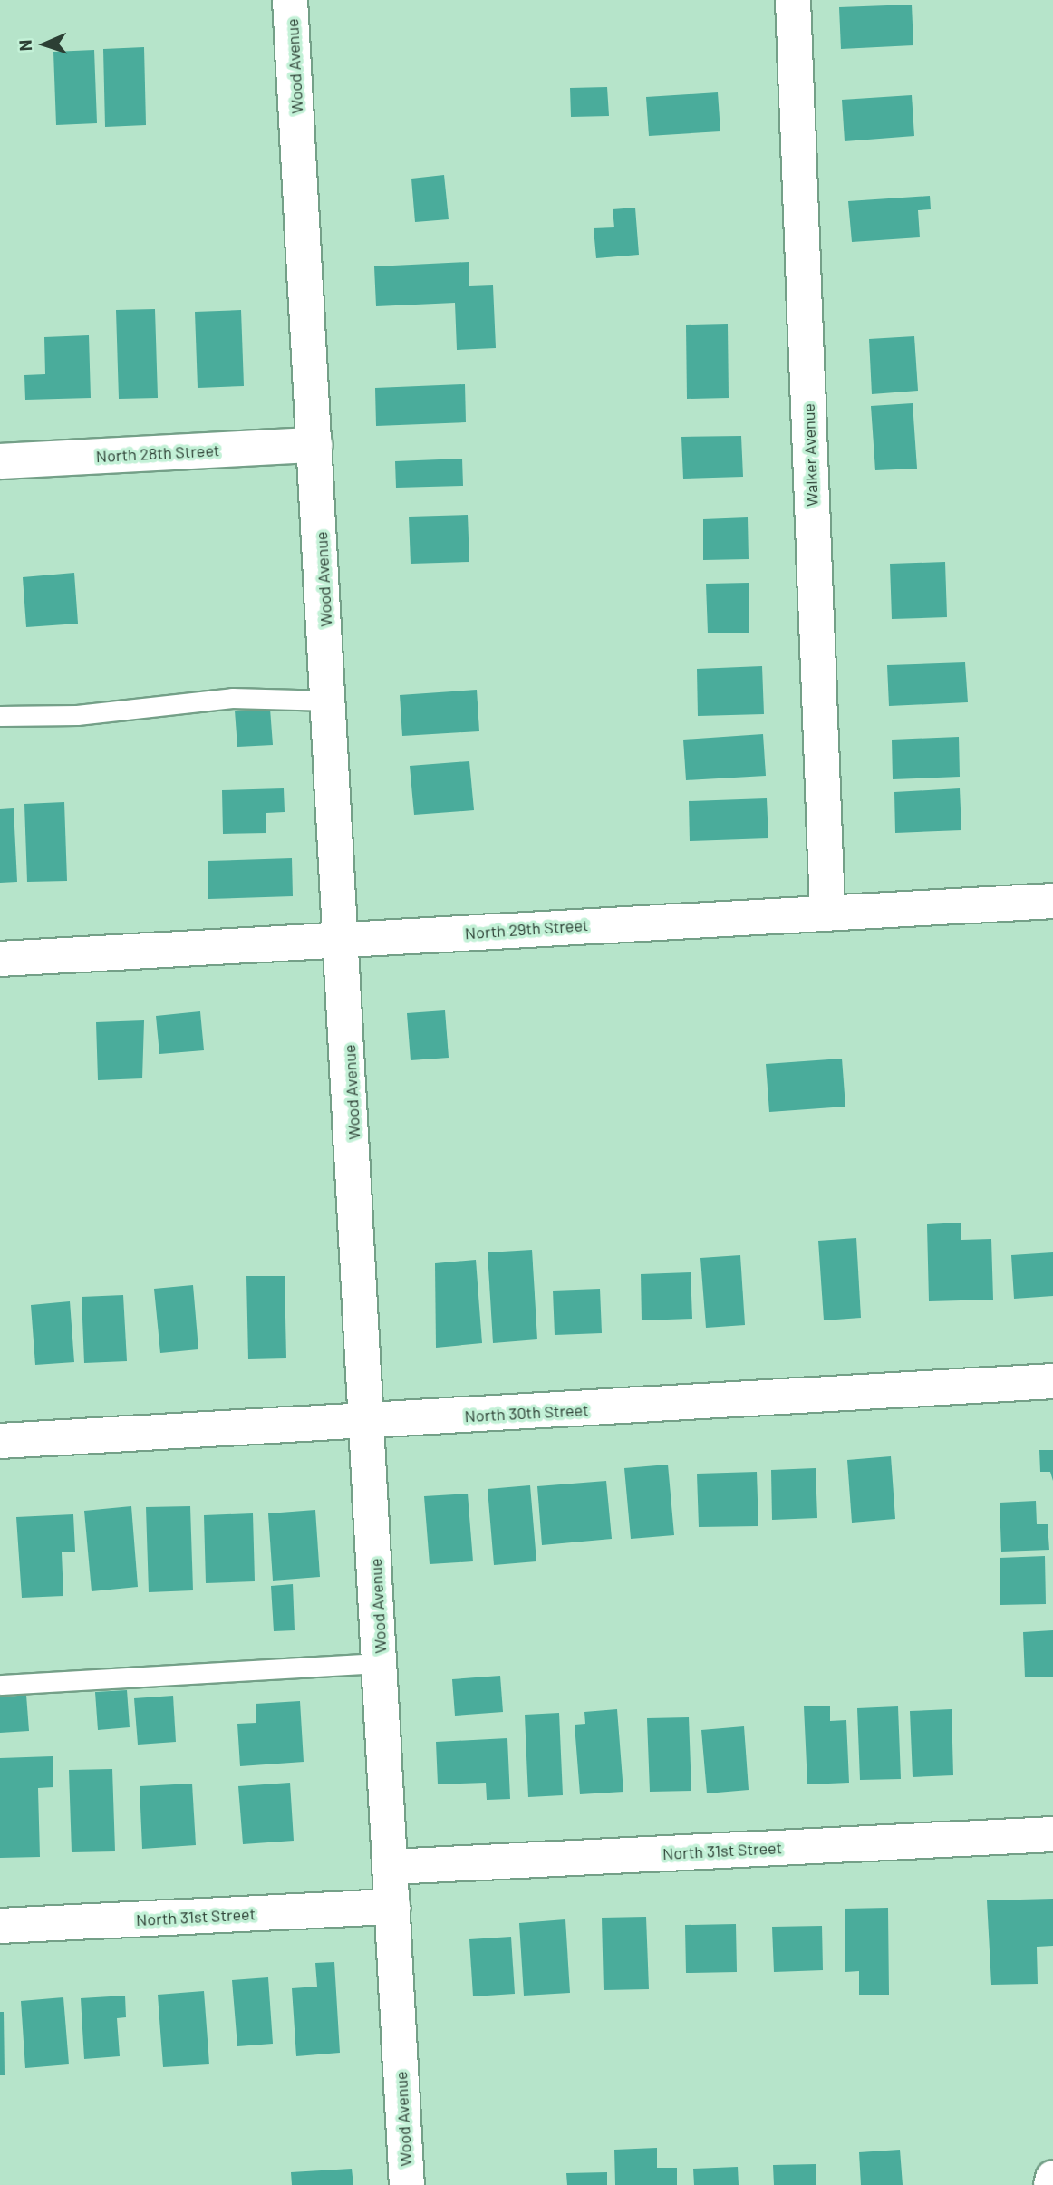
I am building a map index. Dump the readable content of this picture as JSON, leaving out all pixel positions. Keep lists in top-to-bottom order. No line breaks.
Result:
{"streets":{"street":["Wood Avenue","North 28th Street","Walker Avenue","North 29th Street","North 30th Street","North 31st Street"]},"crossings":[["Wood Avenue","North 28th Street"],["Wood Avenue","North 29th Street"],["Wood Avenue","North 30th Street"],["Wood Avenue","North 31st Street"],["Walker Avenue","North 29th Street"]],"north":"left"}
